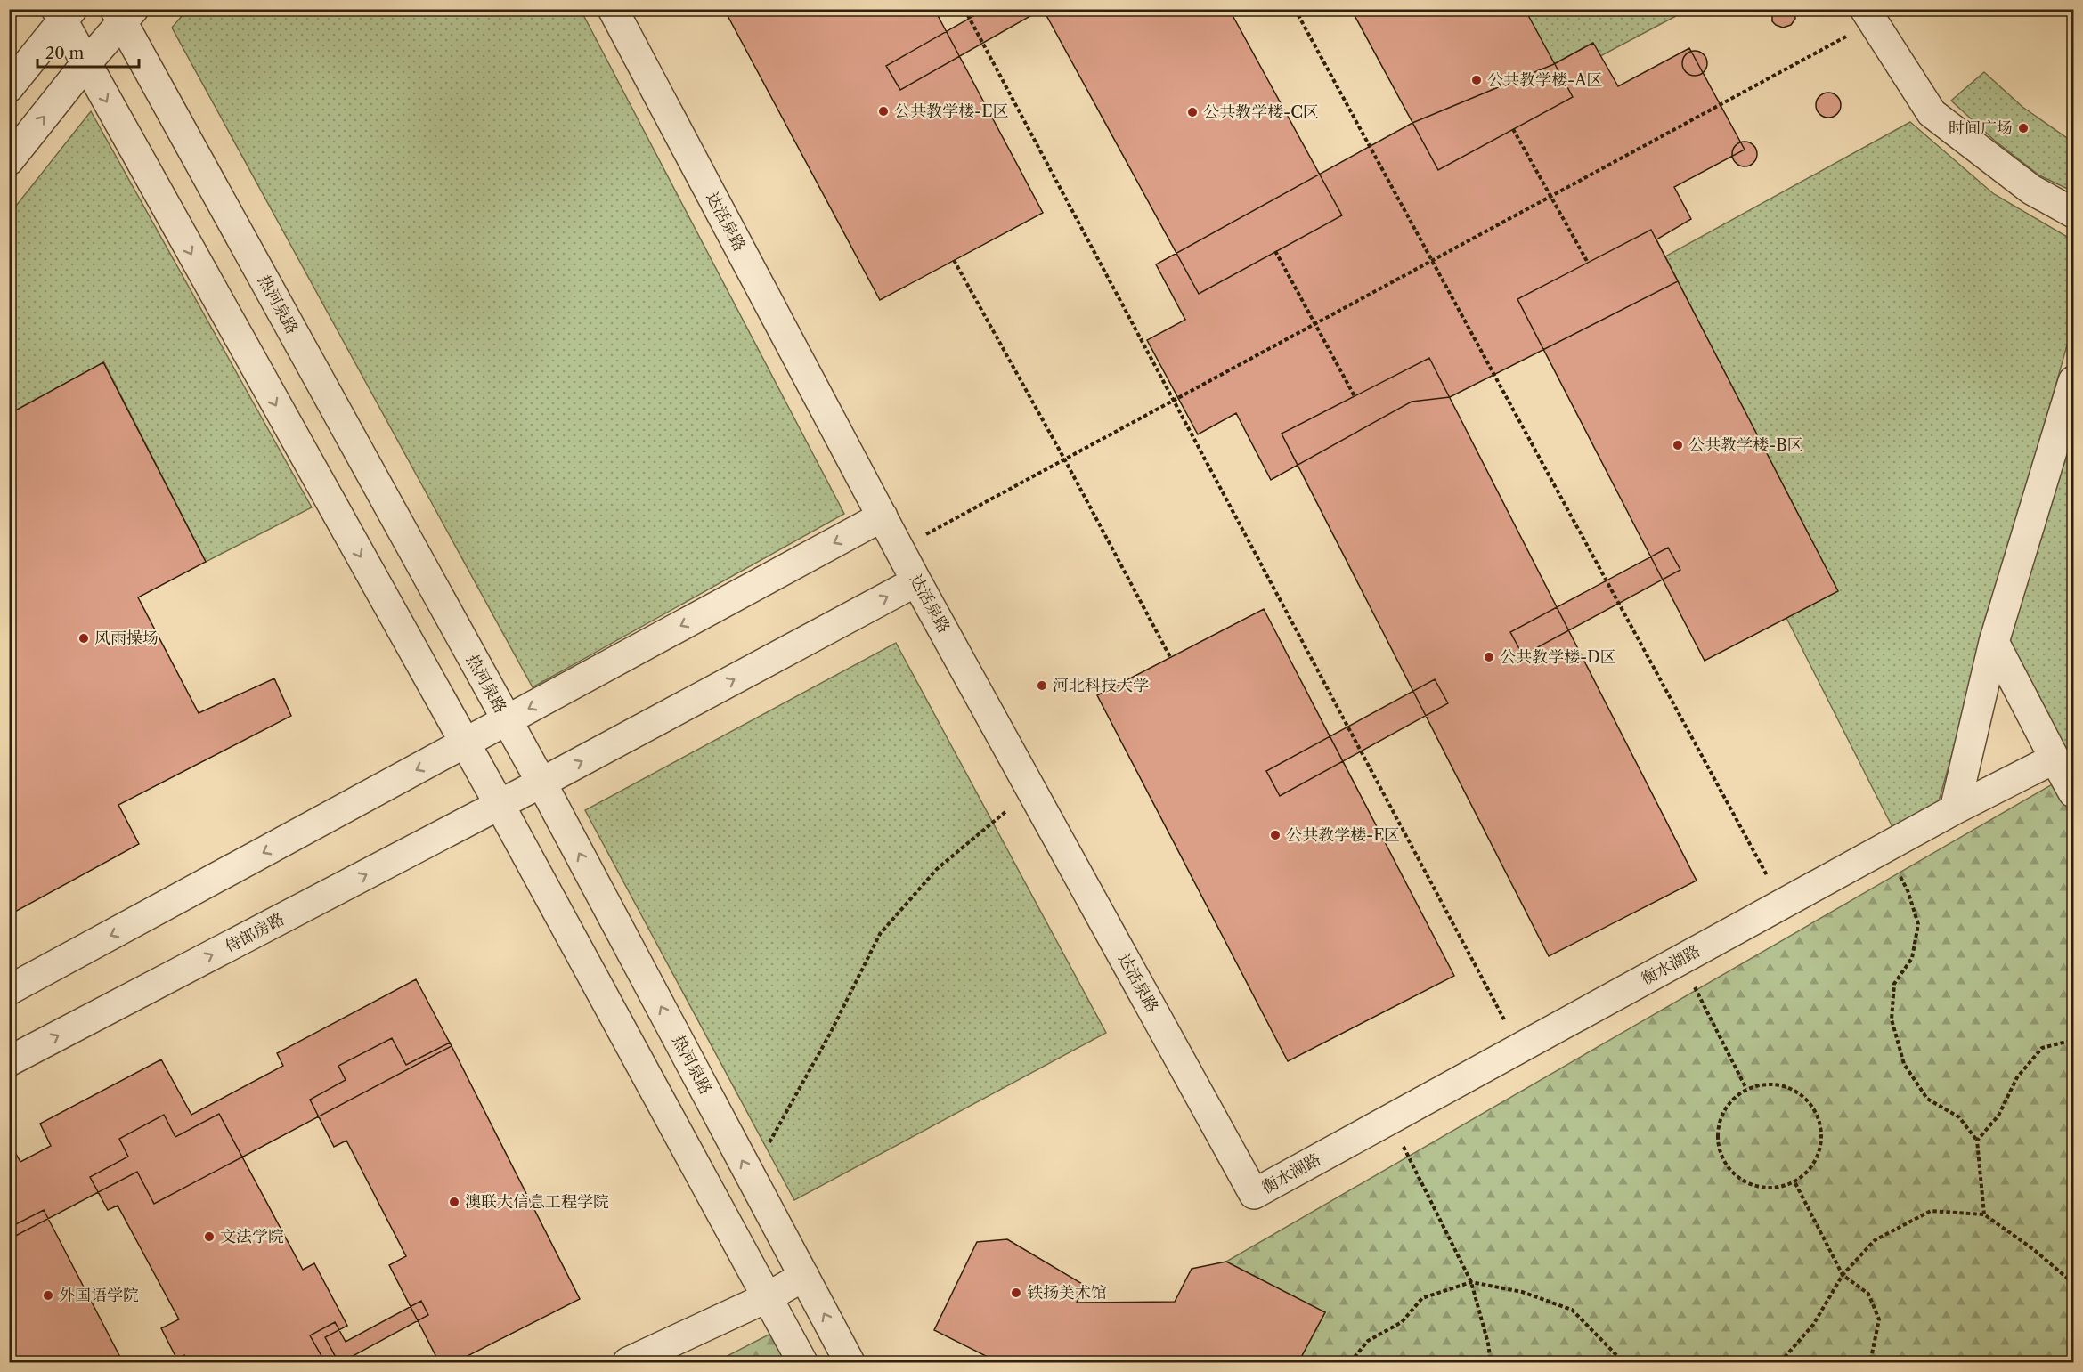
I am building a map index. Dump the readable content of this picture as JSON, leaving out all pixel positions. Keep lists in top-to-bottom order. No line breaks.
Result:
{"streets":{"lane":["达活泉路","热河泉路","侍郎房路","衡水湖路"]},"crossings":[["达活泉路","侍郎房路"],["达活泉路","衡水湖路"],["热河泉路","侍郎房路"]],"places":["公共教学楼-A区","公共教学楼-E区","公共教学楼-C区","时间广场","公共教学楼-B区","风雨操场","公共教学楼-D区","河北科技大学","公共教学楼-F区","澳联大信息工程学院","文法学院","铁扬美术馆","外国语学院"],"scale_bar":"20 m"}
